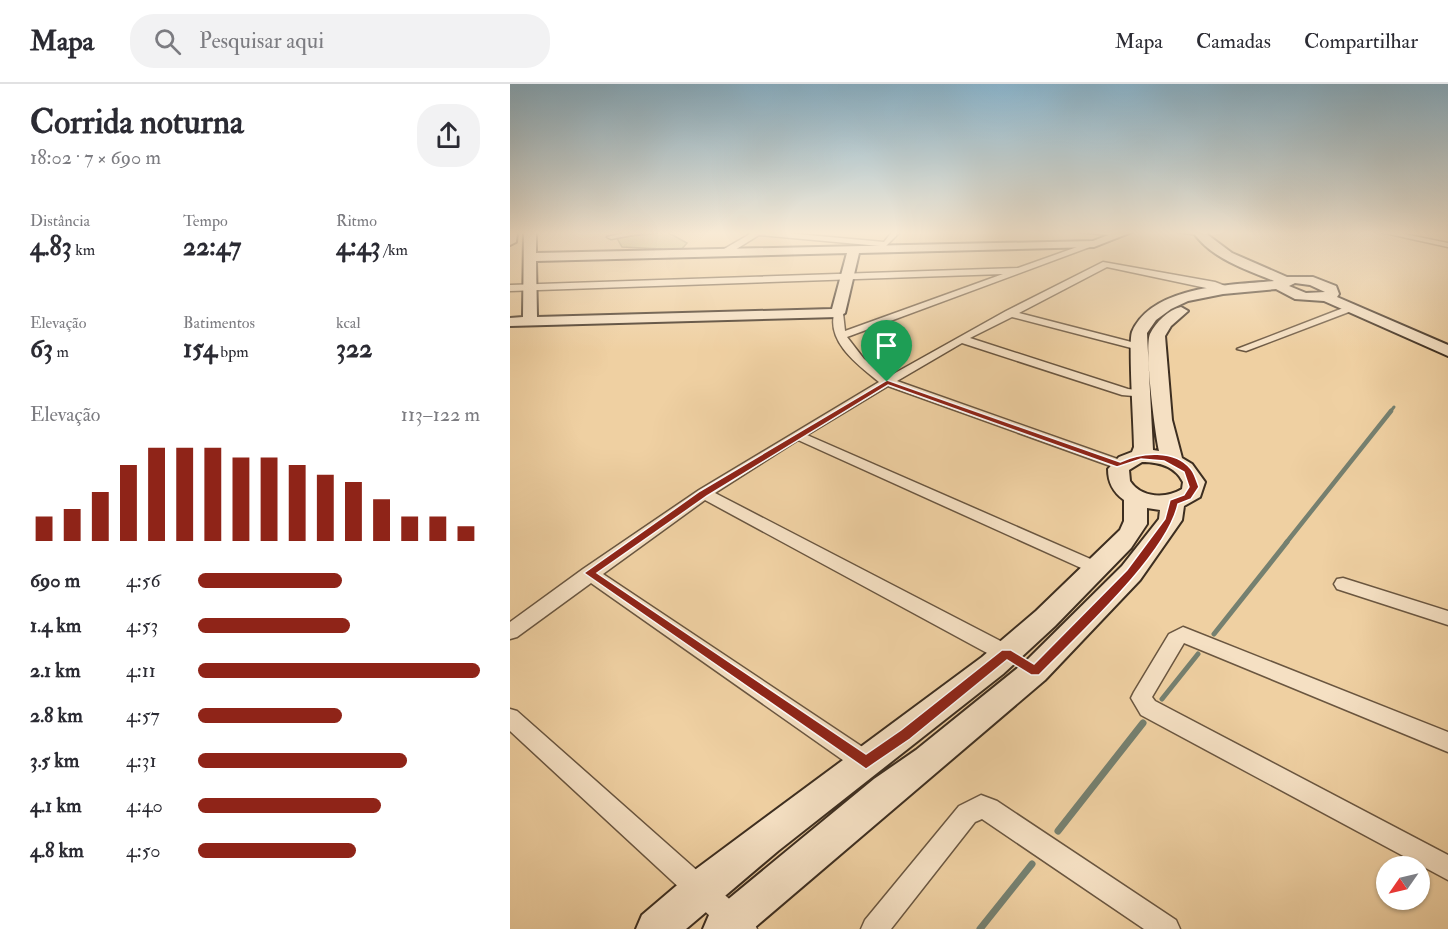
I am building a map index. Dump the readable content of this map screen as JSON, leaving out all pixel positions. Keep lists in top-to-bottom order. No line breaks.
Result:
{"north":"bottom left","page":{"header":"Mapa","search":"Pesquisar aqui","nav":["Mapa","Camadas","Compartilhar"],"heading":["Corrida noturna","18:02 · 7 × 690 m"],"stats":[["Distância","4.83 km"],["Tempo","22:47"],["Ritmo","4:43 /km"],["Elevação","63 m"],["Batimentos","154 bpm"],["kcal","322"]],"chart":["Elevação","113–122 m"],"list":[{"name":"690 m","note":"4:56"},{"name":"1.4 km","note":"4:53"},{"name":"2.1 km","note":"4:11"},{"name":"2.8 km","note":"4:57"},{"name":"3.5 km","note":"4:31"},{"name":"4.1 km","note":"4:40"},{"name":"4.8 km","note":"4:50"}]}}
